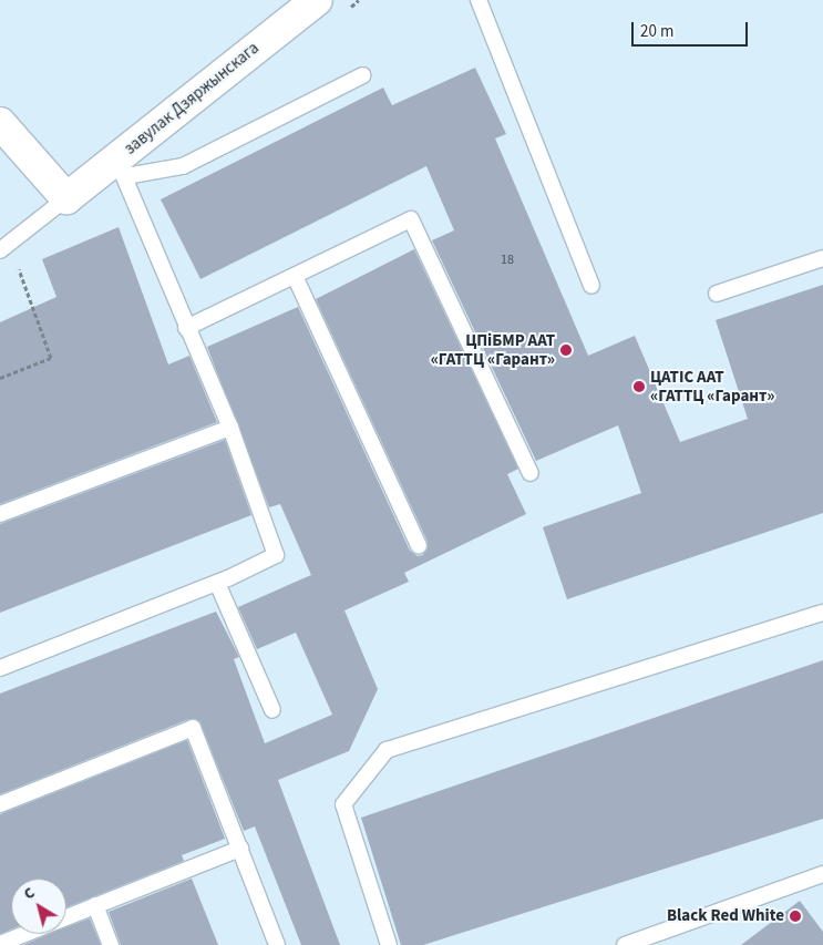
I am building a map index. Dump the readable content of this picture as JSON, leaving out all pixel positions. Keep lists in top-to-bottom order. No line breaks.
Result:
{"streets":{"street":["завулак Дзяржынскага"]},"places":["ЦПіБМР ААТ «ГАТТЦ «Гарант»","ЦАТІС ААТ «ГАТТЦ «Гарант»","Black Red White"],"house_numbers":["18"],"scale_bar":"20 m","north":"top left"}
